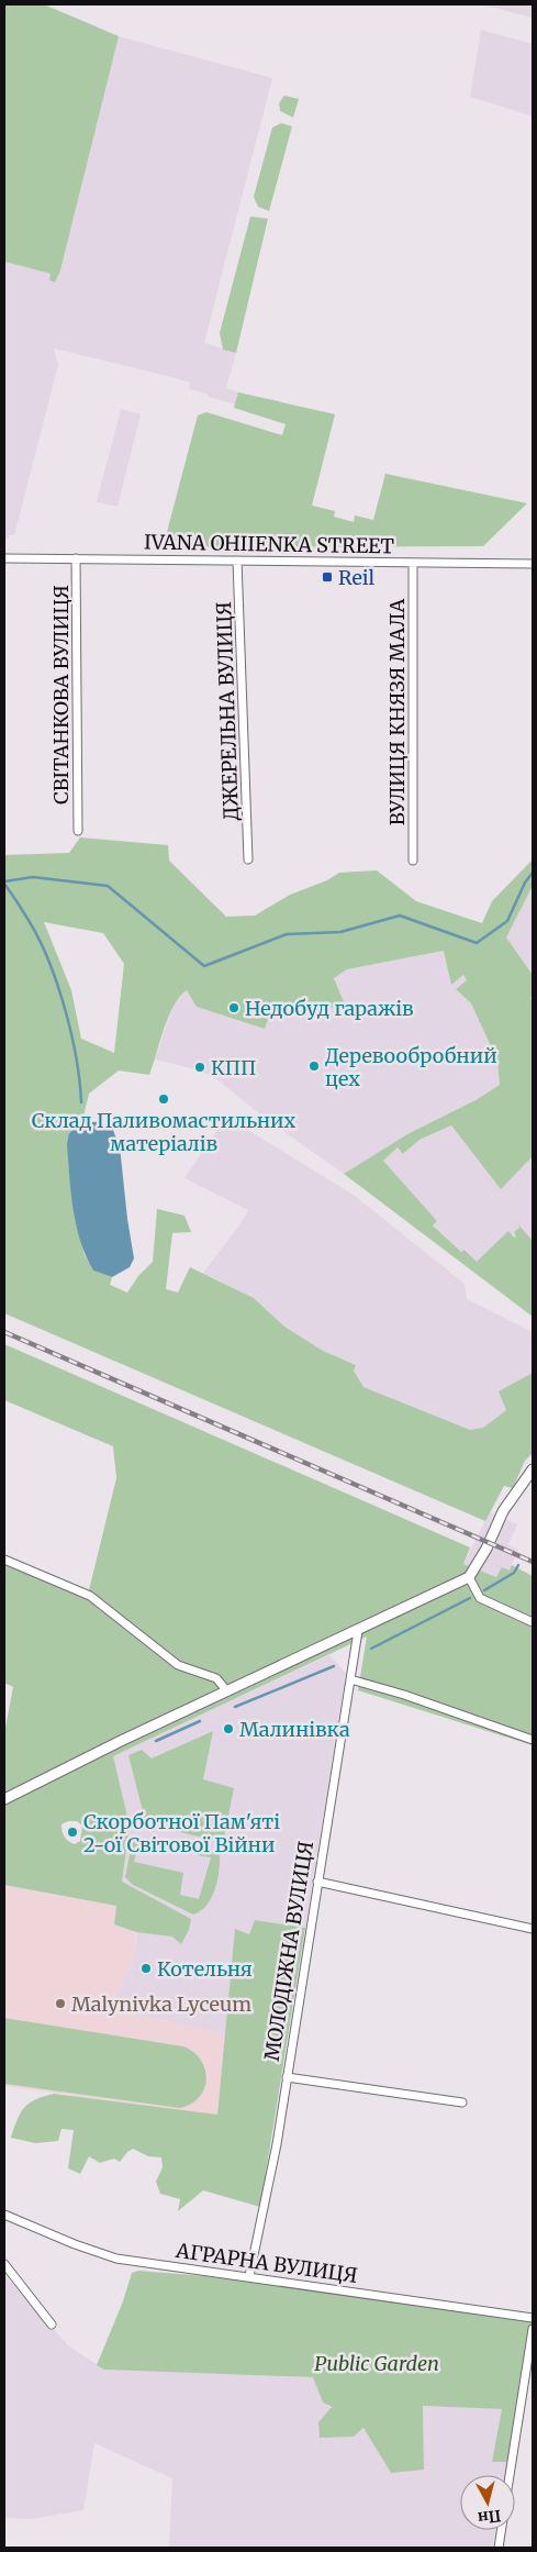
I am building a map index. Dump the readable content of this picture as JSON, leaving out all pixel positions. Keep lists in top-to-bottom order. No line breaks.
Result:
{"streets":{"street":["IVANA OHIIENKA STREET","СВІТАНКОВА ВУЛИЦЯ","ДЖЕРЕЛЬНА ВУЛИЦЯ","ВУЛИЦЯ КНЯЗЯ МАЛА","МОЛОДІЖНА ВУЛИЦЯ","АГРАРНА ВУЛИЦЯ"]},"crossings":[["IVANA OHIIENKA STREET","СВІТАНКОВА ВУЛИЦЯ"],["IVANA OHIIENKA STREET","ДЖЕРЕЛЬНА ВУЛИЦЯ"],["IVANA OHIIENKA STREET","ВУЛИЦЯ КНЯЗЯ МАЛА"],["МОЛОДІЖНА ВУЛИЦЯ","АГРАРНА ВУЛИЦЯ"]],"parks":["Public Garden"],"places":{"transit":["Reil"],"other":["Недобуд гаражів","Деревообробний цех","КПП","Склад Паливомастильних матеріалів","Малинівка","Скорботної Пам'яті 2-ої Світової Війни","Котельня","Malynivka Lyceum"]},"north":"bottom"}
